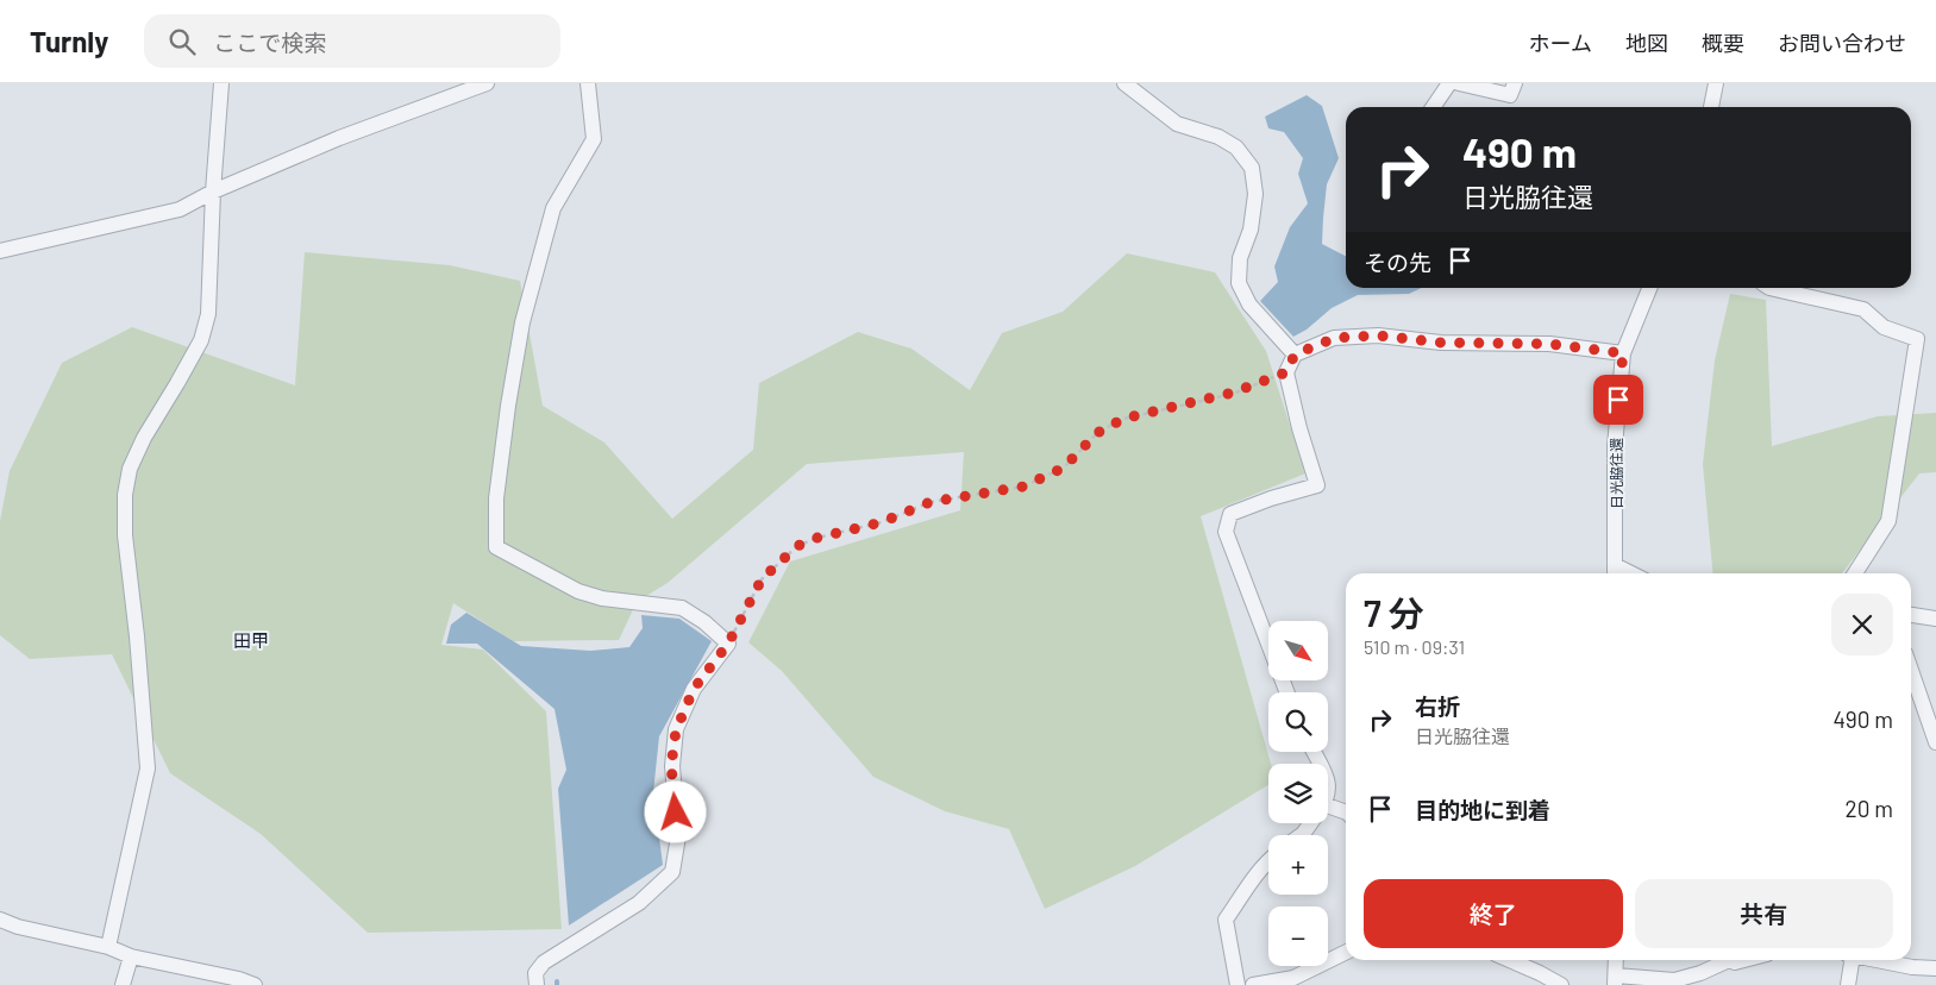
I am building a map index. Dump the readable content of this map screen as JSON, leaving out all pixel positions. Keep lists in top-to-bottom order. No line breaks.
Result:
{"streets":{"street":["日光脇往還"]},"districts":["田甲"],"north":"bottom right","page":{"header":"Turnly","search":"ここで検索","nav":["ホーム","地図","概要","お問い合わせ"],"turn":["490 m","日光脇往還"],"then":"その先","heading":["7 分","510 m · 09:31"],"map_buttons":["+","−"],"list":[{"name":"右折","note":"日光脇往還","value":"490 m"},{"name":"目的地に到着","value":"20 m"}],"buttons":["終了","共有"]}}
